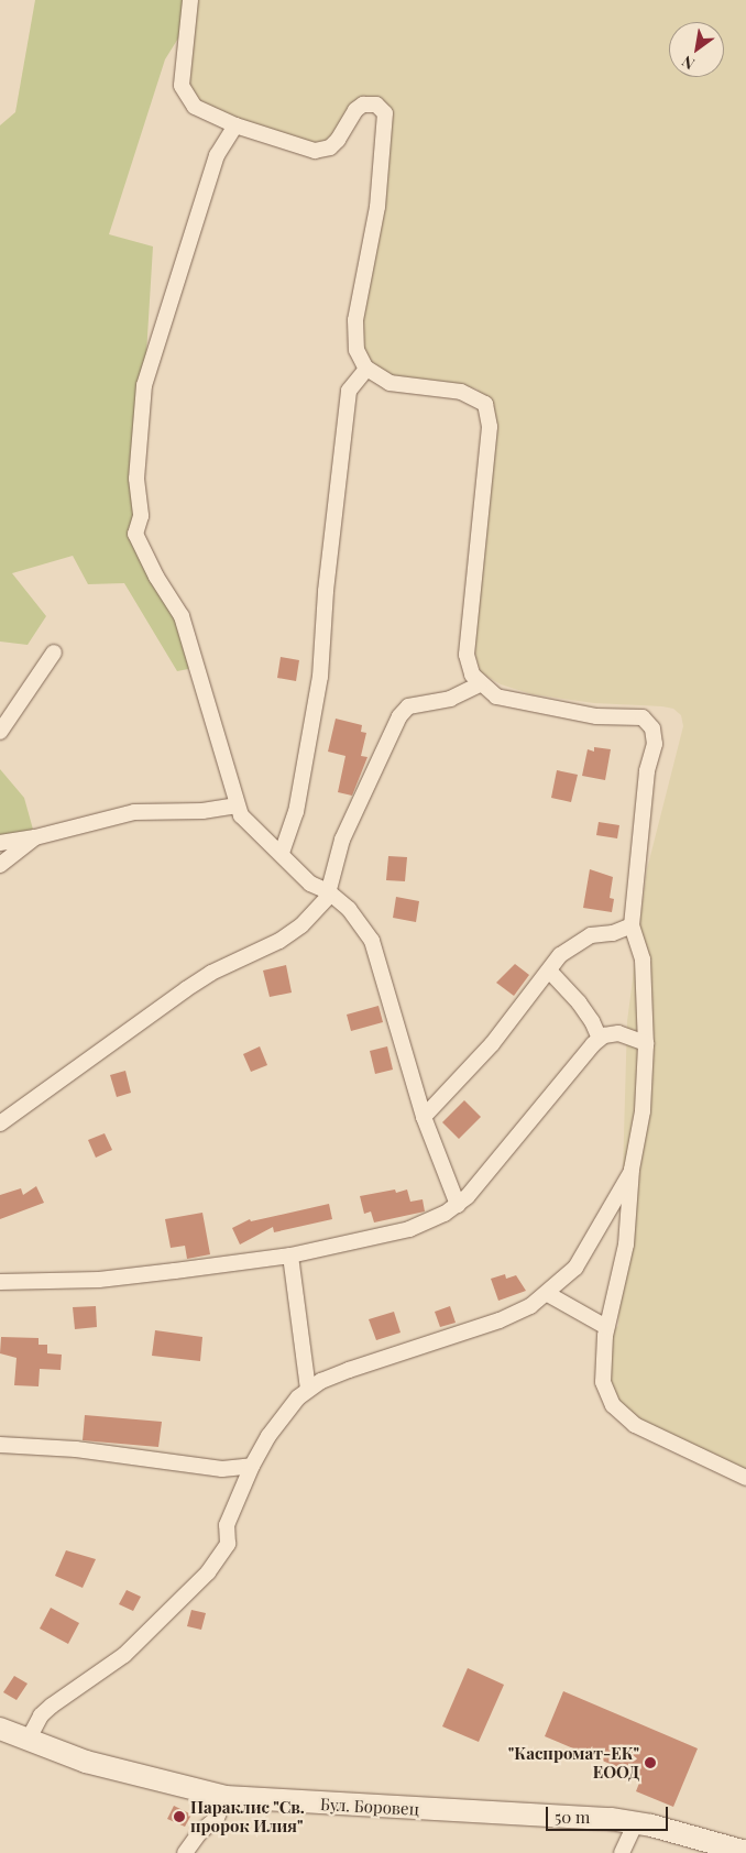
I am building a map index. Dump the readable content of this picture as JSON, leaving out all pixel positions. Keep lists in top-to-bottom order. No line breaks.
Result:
{"streets":{"street":["Бул. Боровец"]},"places":["\"Каспромат-ЕК\" ЕООД","Параклис \"Св. пророк Илия\""],"scale_bar":"50 m","north":"bottom left"}
